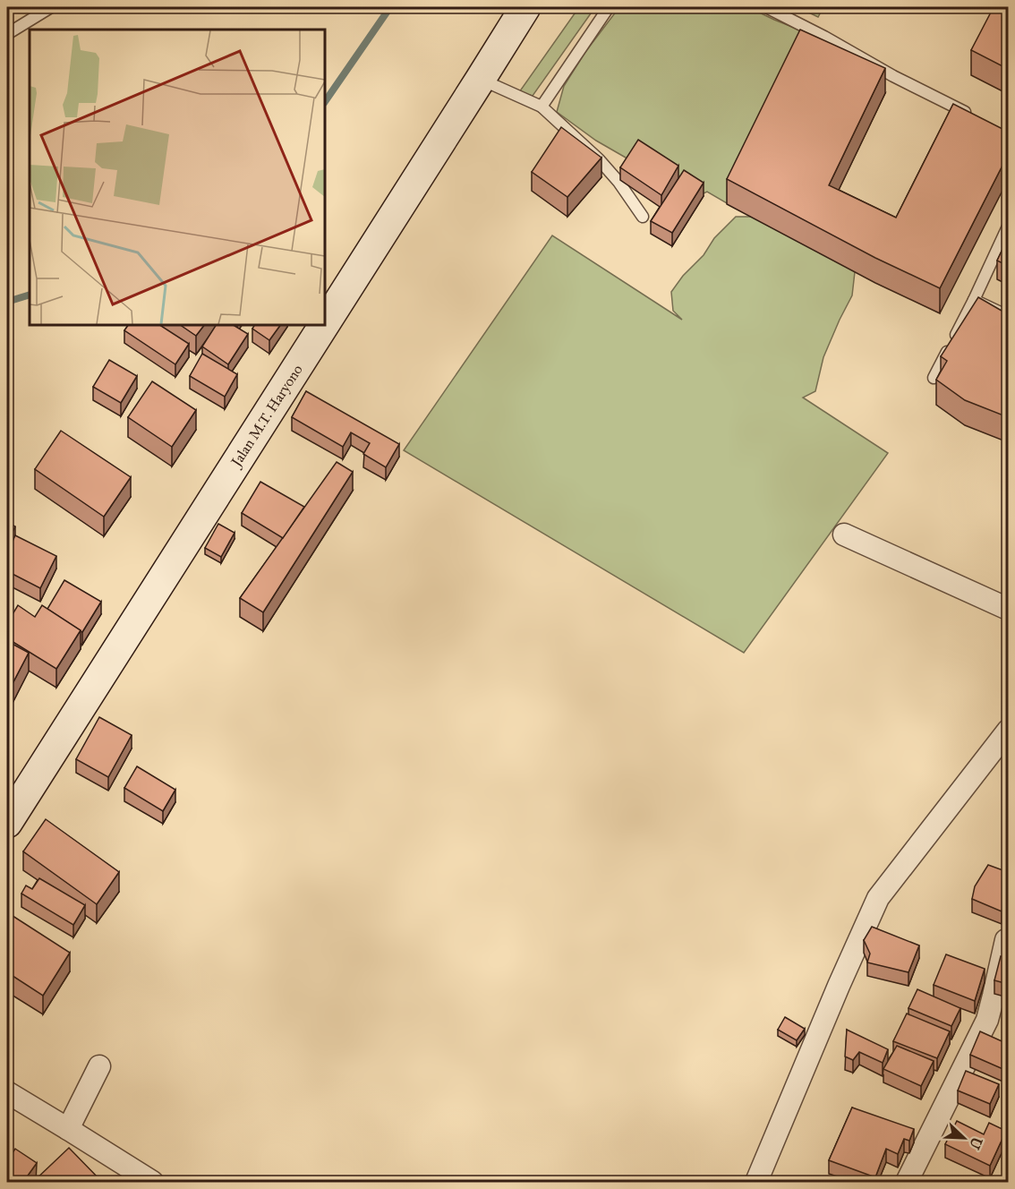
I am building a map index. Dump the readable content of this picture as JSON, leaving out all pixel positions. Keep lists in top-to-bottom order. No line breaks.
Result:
{"streets":{"main road":["Jalan M.T. Haryono"]},"north":"bottom right"}
